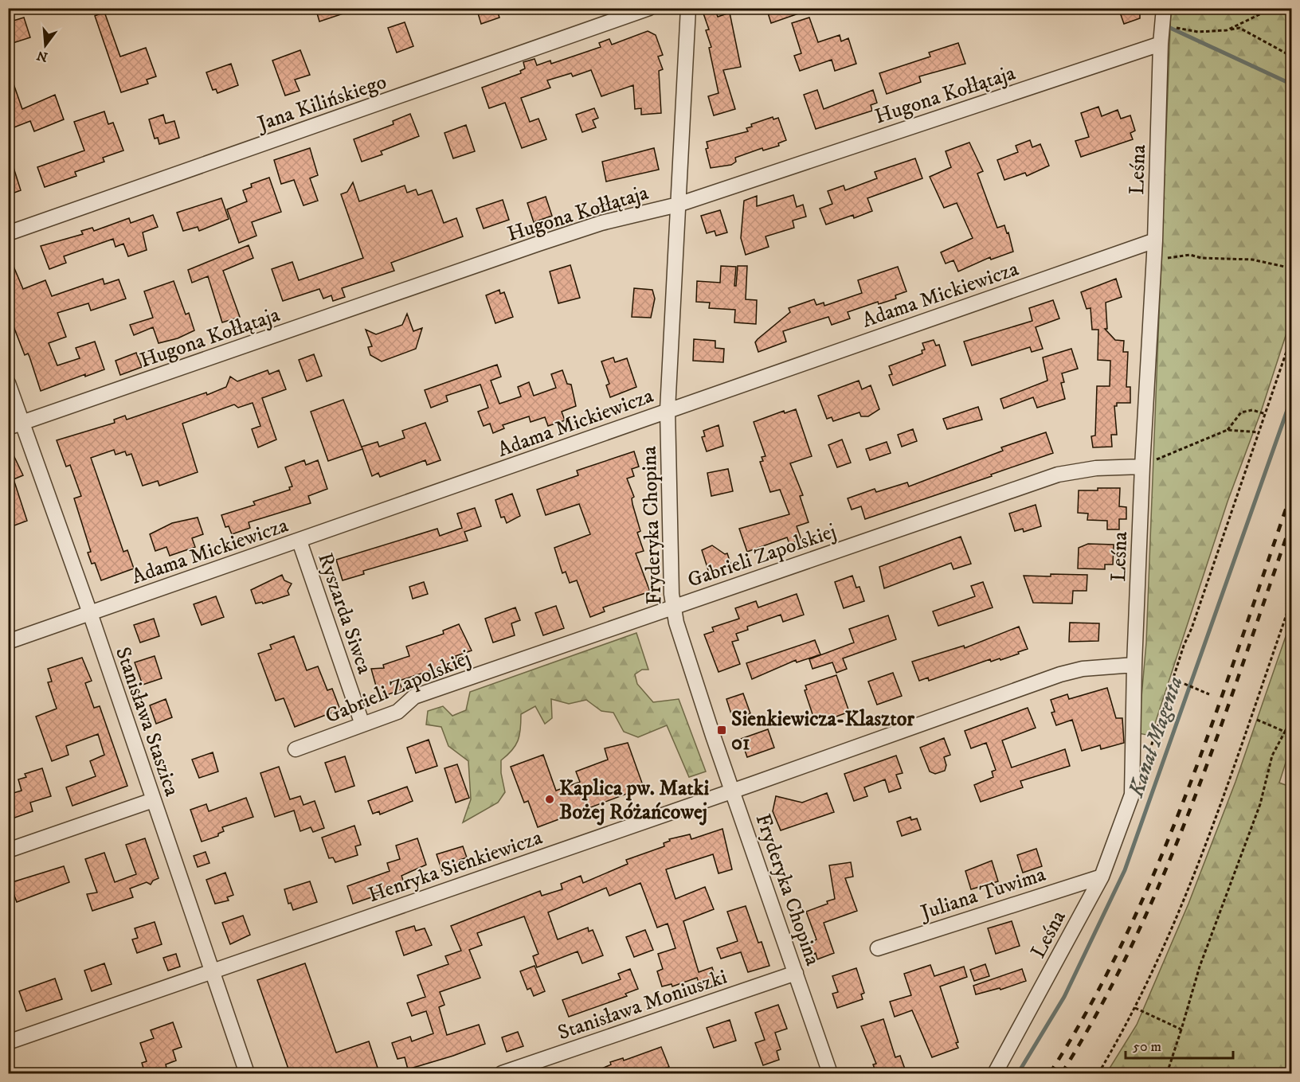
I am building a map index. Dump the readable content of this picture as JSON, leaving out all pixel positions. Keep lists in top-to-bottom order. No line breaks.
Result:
{"streets":{"street":["Hugona Kołłątaja","Jana Kilińskiego","Leśna","Adama Mickiewicza","Fryderyka Chopina","Gabrieli Zapolskiej","Ryszarda Siwca","Stanisława Staszica","Henryka Sienkiewicza","Juliana Tuwima","Stanisława Moniuszki"]},"crossings":[["Hugona Kołłątaja","Leśna"],["Hugona Kołłątaja","Fryderyka Chopina"],["Hugona Kołłątaja","Stanisława Staszica"],["Leśna","Adama Mickiewicza"],["Leśna","Gabrieli Zapolskiej"],["Leśna","Henryka Sienkiewicza"],["Leśna","Juliana Tuwima"],["Adama Mickiewicza","Fryderyka Chopina"],["Adama Mickiewicza","Ryszarda Siwca"],["Adama Mickiewicza","Stanisława Staszica"],["Fryderyka Chopina","Gabrieli Zapolskiej"],["Fryderyka Chopina","Henryka Sienkiewicza"],["Fryderyka Chopina","Stanisława Moniuszki"],["Gabrieli Zapolskiej","Ryszarda Siwca"],["Stanisława Staszica","Henryka Sienkiewicza"]],"water":["Kanał Magenta"],"places":{"transit":["Sienkiewicza-Klasztor 01"],"other":["Kaplica pw. Matki Bożej Różańcowej"]},"scale_bar":"50 m","north":"bottom"}
